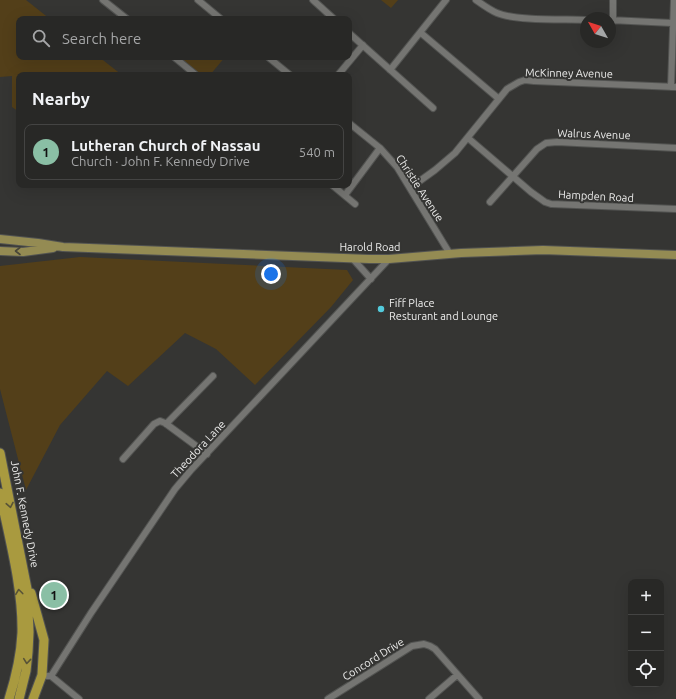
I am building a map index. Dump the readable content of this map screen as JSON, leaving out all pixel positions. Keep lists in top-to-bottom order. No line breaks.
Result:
{"streets":{"highway":["John F. Kennedy Drive"],"main road":["Harold Road"],"street":["McKinney Avenue","Walrus Avenue","Christie Avenue","Hampden Road","Theodora Lane","Concord Drive"]},"crossings":[["McKinney Avenue","Christie Avenue"],["McKinney Avenue","Hampden Road"],["Walrus Avenue","Hampden Road"],["Christie Avenue","Harold Road"],["Harold Road","Theodora Lane"]],"places":["Fiff Place Resturant and Lounge"],"north":"top left","page":{"search":"Search here","heading":"Nearby","list":[{"mark":"1","name":"Lutheran Church of Nassau","note":"Church · John F. Kennedy Drive","value":"540 m"}],"map_buttons":["+","−"],"pins":"1"}}
